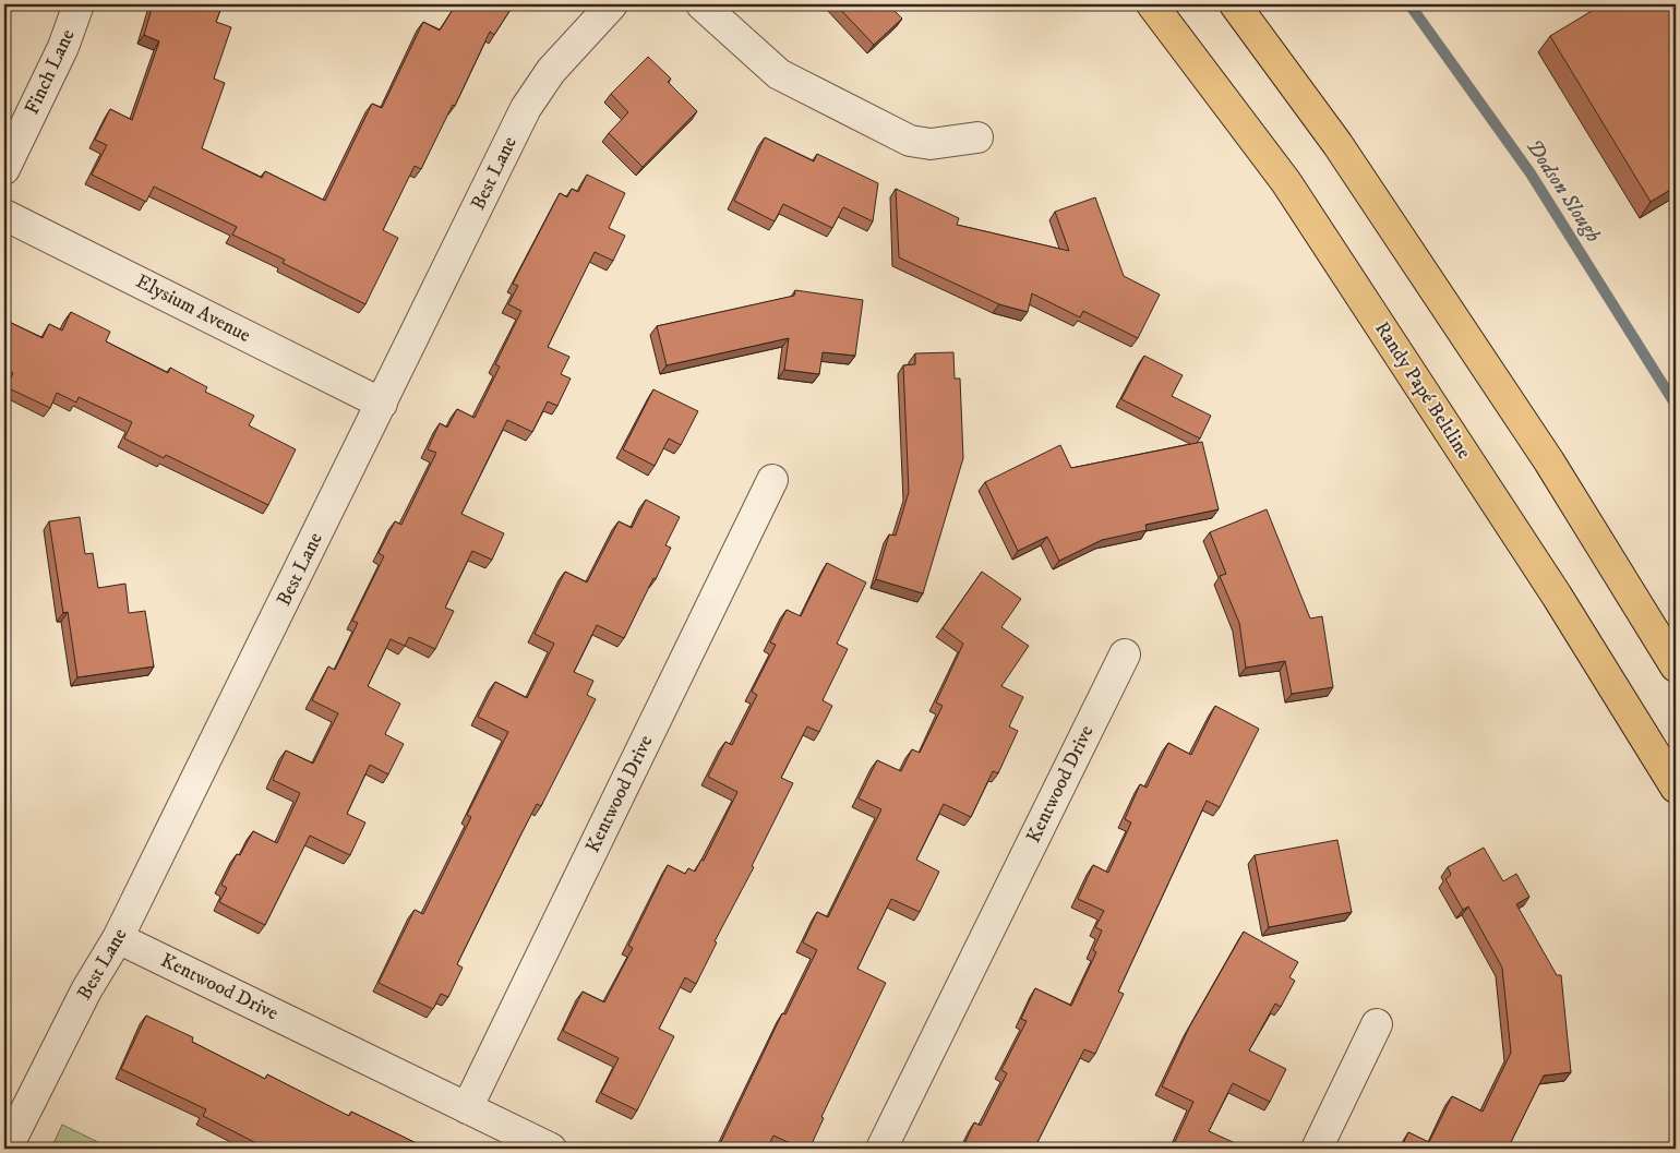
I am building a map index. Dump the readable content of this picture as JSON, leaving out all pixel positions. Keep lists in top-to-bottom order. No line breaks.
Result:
{"streets":{"highway":["Randy Papé Beltline"],"street":["Finch Lane","Best Lane","Elysium Avenue","Kentwood Drive"]},"crossings":[["Best Lane","Elysium Avenue"],["Best Lane","Kentwood Drive"]],"water":["Dodson Slough"]}
